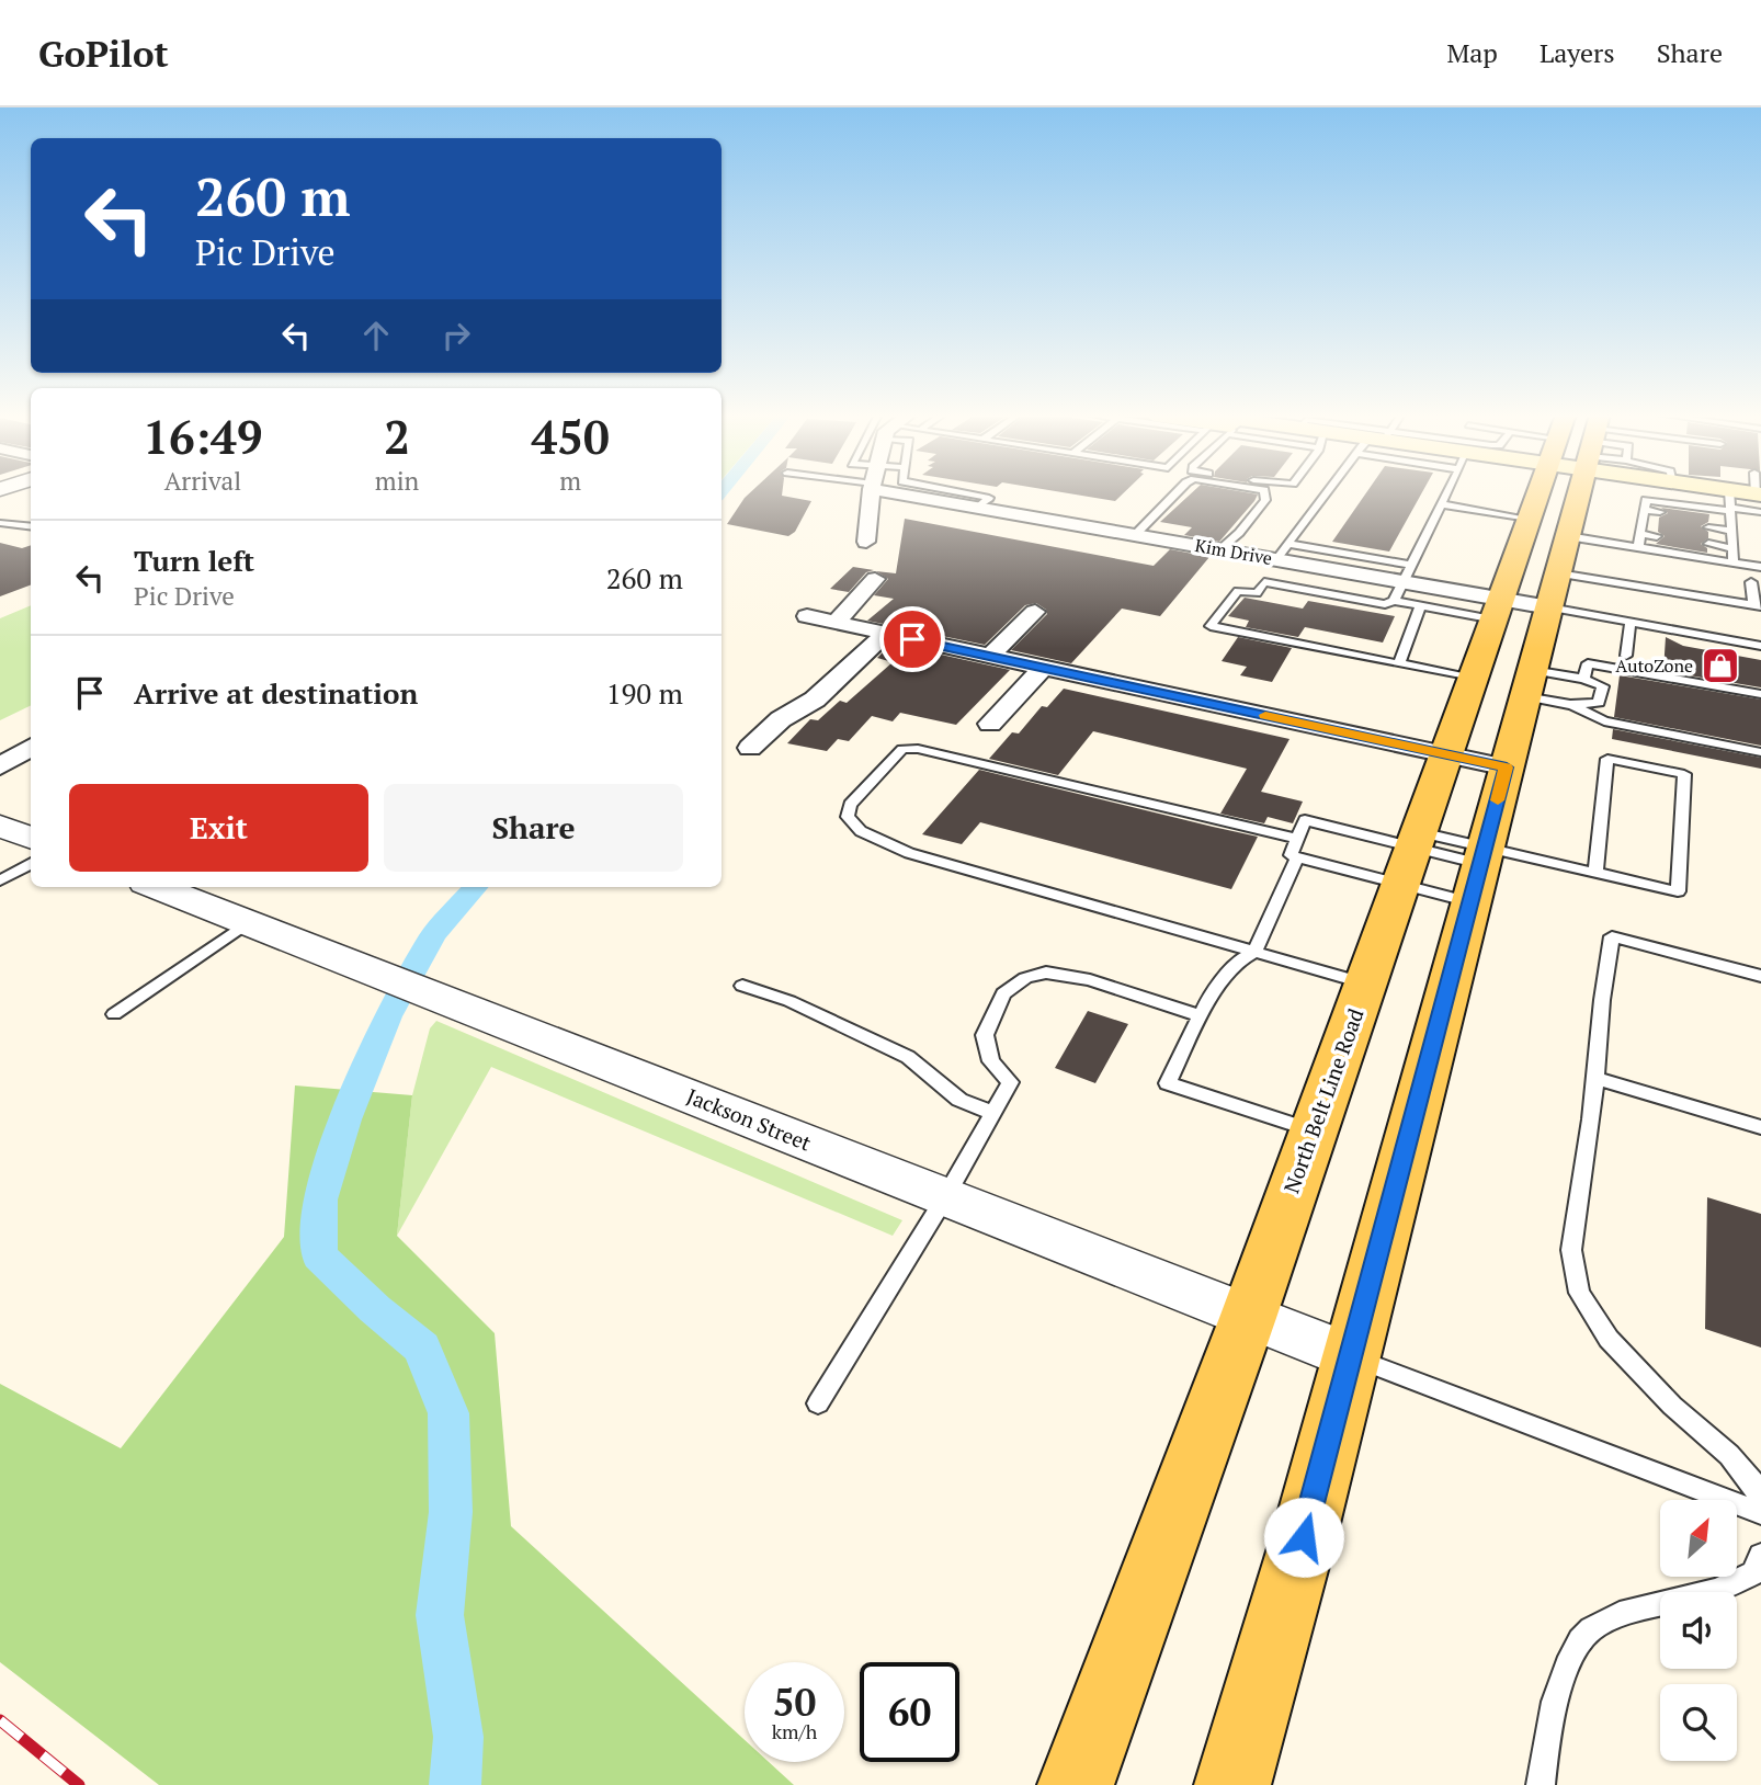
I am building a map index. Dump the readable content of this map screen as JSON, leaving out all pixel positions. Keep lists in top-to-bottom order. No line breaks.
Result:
{"streets":{"main road":["North Belt Line Road"],"street":["Kim Drive","Jackson Street"]},"crossings":[["Kim Drive","North Belt Line Road"],["North Belt Line Road","Jackson Street"]],"places":{"shop":["AutoZone"]},"north":"top right","page":{"header":"GoPilot","nav":["Map","Layers","Share"],"turn":["260 m","Pic Drive"],"eta":["16:49","Arrival","2","min","450","m"],"list":[{"name":"Turn left","note":"Pic Drive","value":"260 m"},{"name":"Arrive at destination","value":"190 m"}],"buttons":["Exit","Share"],"speed":"50 km/h","limit":"60"}}
